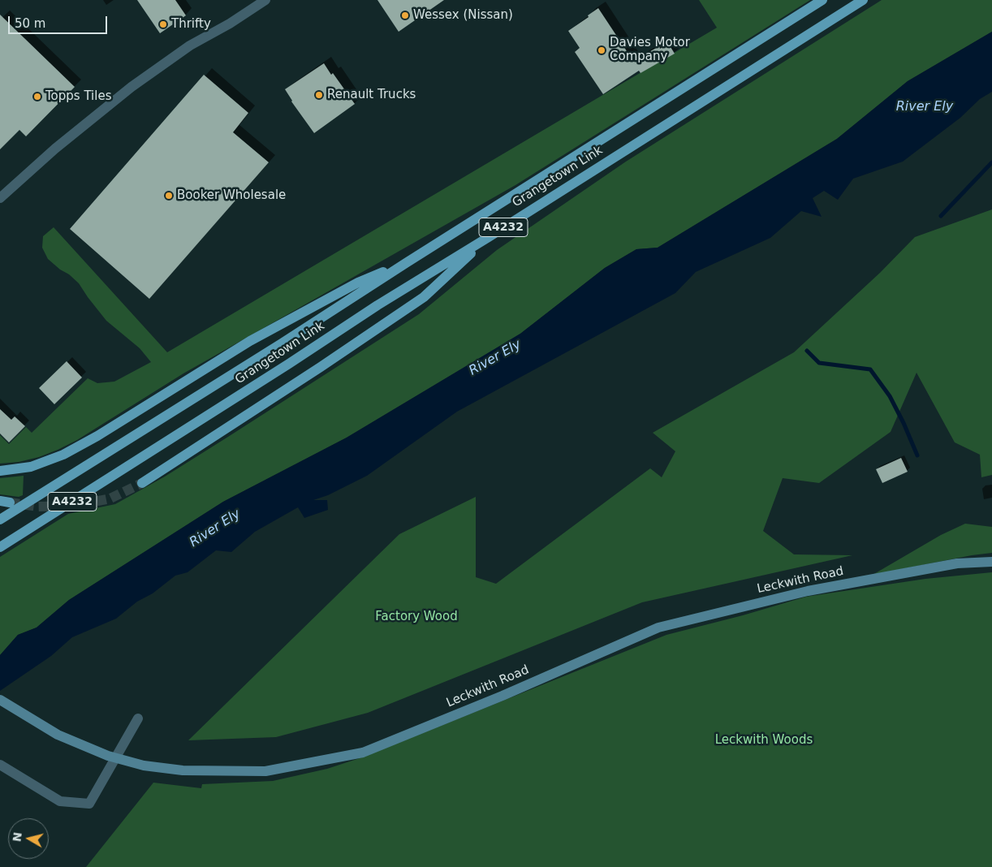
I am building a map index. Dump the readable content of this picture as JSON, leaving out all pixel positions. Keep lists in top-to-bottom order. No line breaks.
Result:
{"streets":{"main road":["Grangetown Link","A4232","Leckwith Road"]},"water":["River Ely"],"parks":["Factory Wood","Leckwith Woods"],"places":["Wessex (Nissan)","Thrifty","Davies Motor Company","Renault Trucks","Topps Tiles","Booker Wholesale"],"scale_bar":"50 m","north":"left"}
